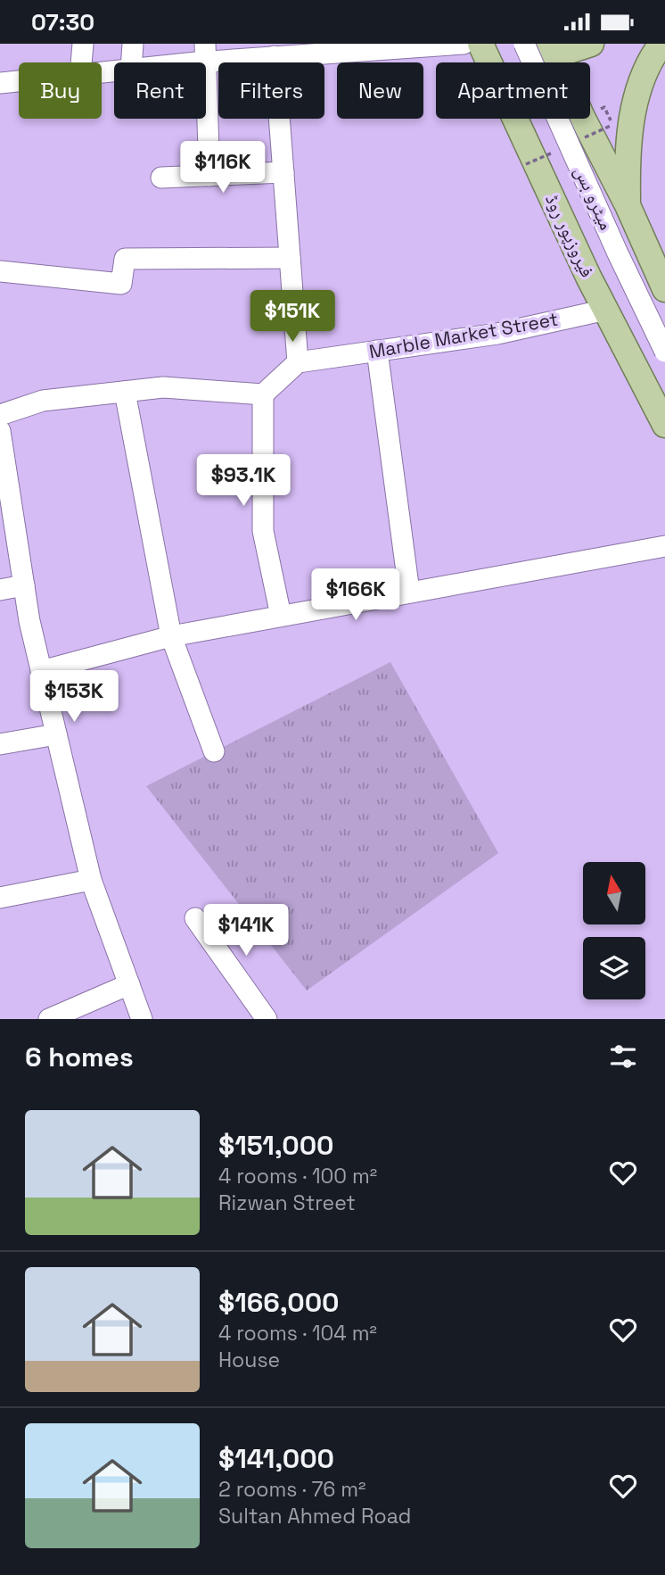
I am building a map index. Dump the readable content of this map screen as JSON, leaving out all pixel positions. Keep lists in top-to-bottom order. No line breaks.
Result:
{"streets":{"main road":["فیروزپور روڈ"],"street":["میٹرو بس","Marble Market Street"]},"crossings":[["فیروزپور روڈ","Marble Market Street"]],"north":"top","page":{"status":"07:30","chip":["Buy","Rent","Filters","New","Apartment"],"price":["$116K","$151K","$93.1K","$166K","$153K","$141K"],"heading":"6 homes","list":[{"name":"$151,000","note":"4 rooms · 100 m² · Rizwan Street"},{"name":"$166,000","note":"4 rooms · 104 m² · House"},{"name":"$141,000","note":"2 rooms · 76 m² · Sultan Ahmed Road"}]}}
